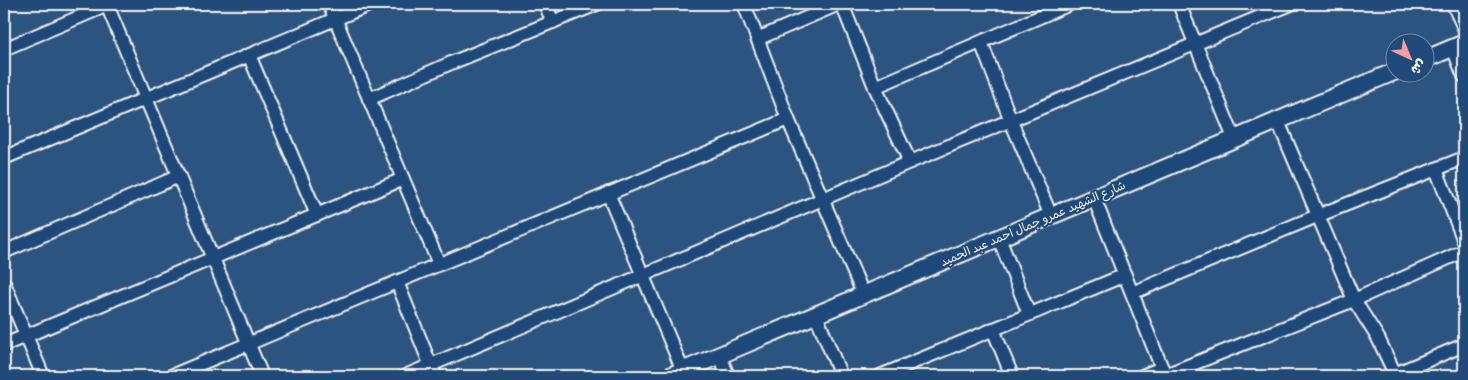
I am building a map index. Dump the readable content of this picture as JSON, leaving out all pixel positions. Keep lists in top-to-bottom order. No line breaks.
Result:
{"streets":{"street":["شارع الشهيد عمرو جمال احمد عبد الحميد"]},"north":"bottom right"}
